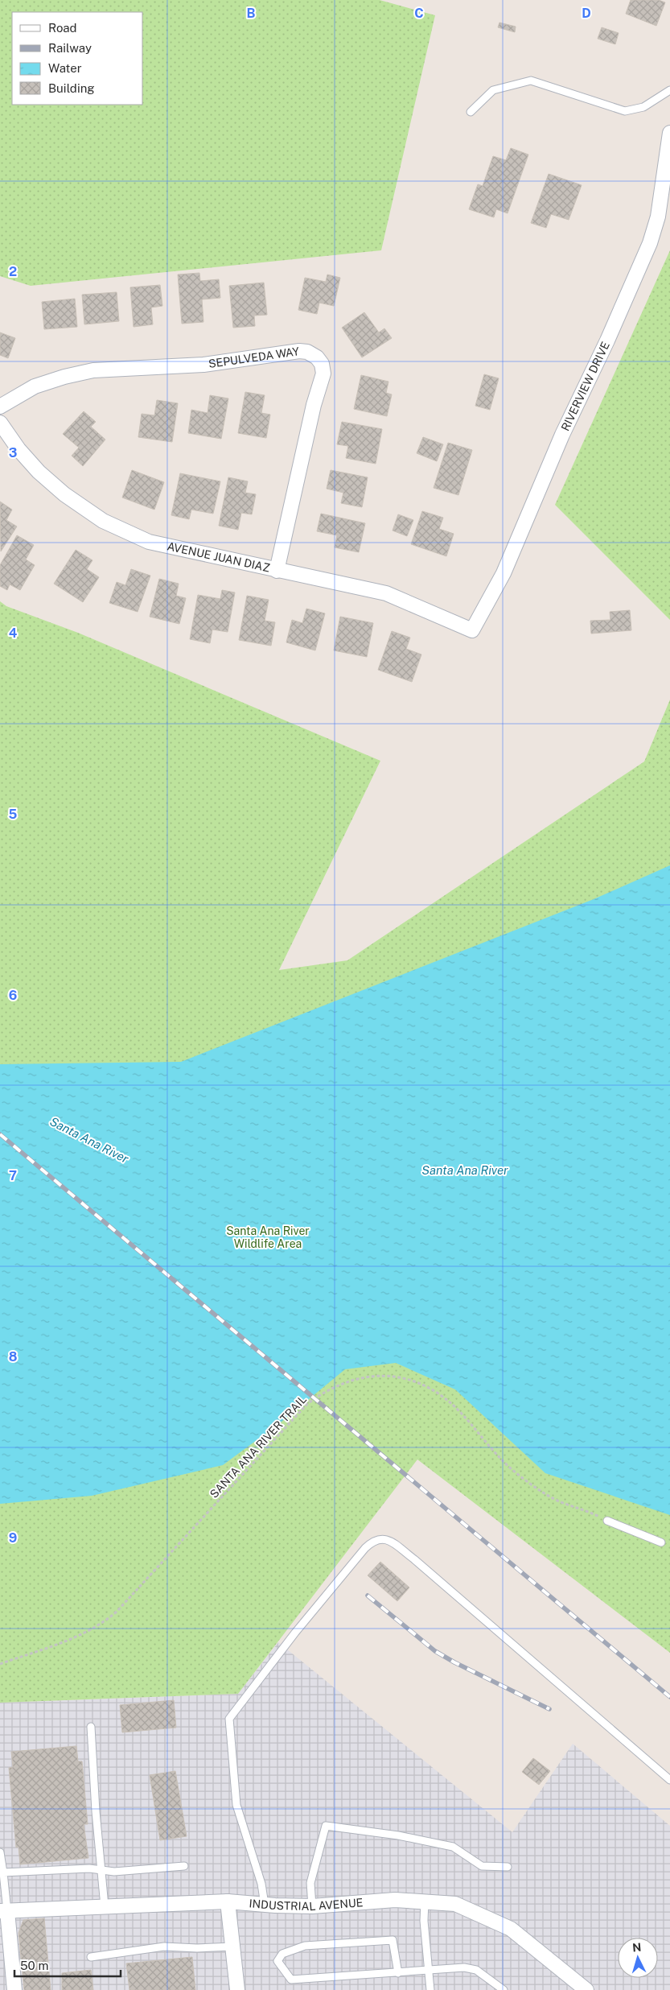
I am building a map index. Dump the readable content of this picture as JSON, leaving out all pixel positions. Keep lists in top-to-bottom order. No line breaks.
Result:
{"streets":{"street":["SEPULVEDA WAY","RIVERVIEW DRIVE","AVENUE JUAN DIAZ","INDUSTRIAL AVENUE"],"path":["SANTA ANA RIVER TRAIL"]},"crossings":[["SEPULVEDA WAY","AVENUE JUAN DIAZ"],["RIVERVIEW DRIVE","AVENUE JUAN DIAZ"]],"water":["Santa Ana River"],"parks":["Santa Ana River Wildlife Area"],"legend":["Road","Railway","Water","Building"],"scale_bar":"50 m","north":"top","grid":{"columns":["B","C","D"],"rows":["2","3","4","5","6","7","8","9"]}}
